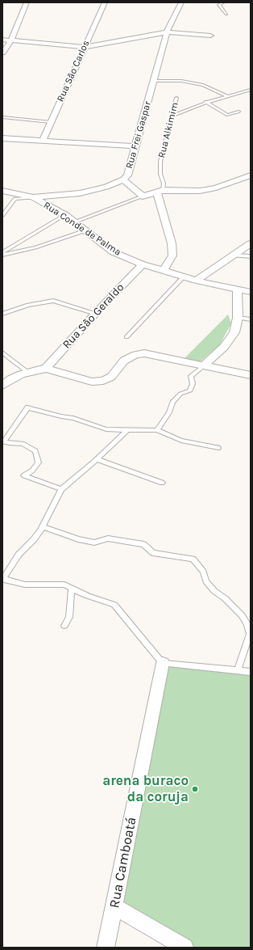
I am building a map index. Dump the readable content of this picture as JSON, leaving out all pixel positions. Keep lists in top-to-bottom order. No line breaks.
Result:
{"streets":{"street":["Rua São Carlos","Rua Alkimim","Rua Frei Gaspar","Rua Conde de Palma","Rua São Geraldo","Rua Camboatá"]},"crossings":[["Rua Alkimim","Rua Conde de Palma"],["Rua Frei Gaspar","Rua Conde de Palma"],["Rua Conde de Palma","Rua São Geraldo"]],"places":["arena buraco da coruja"]}
